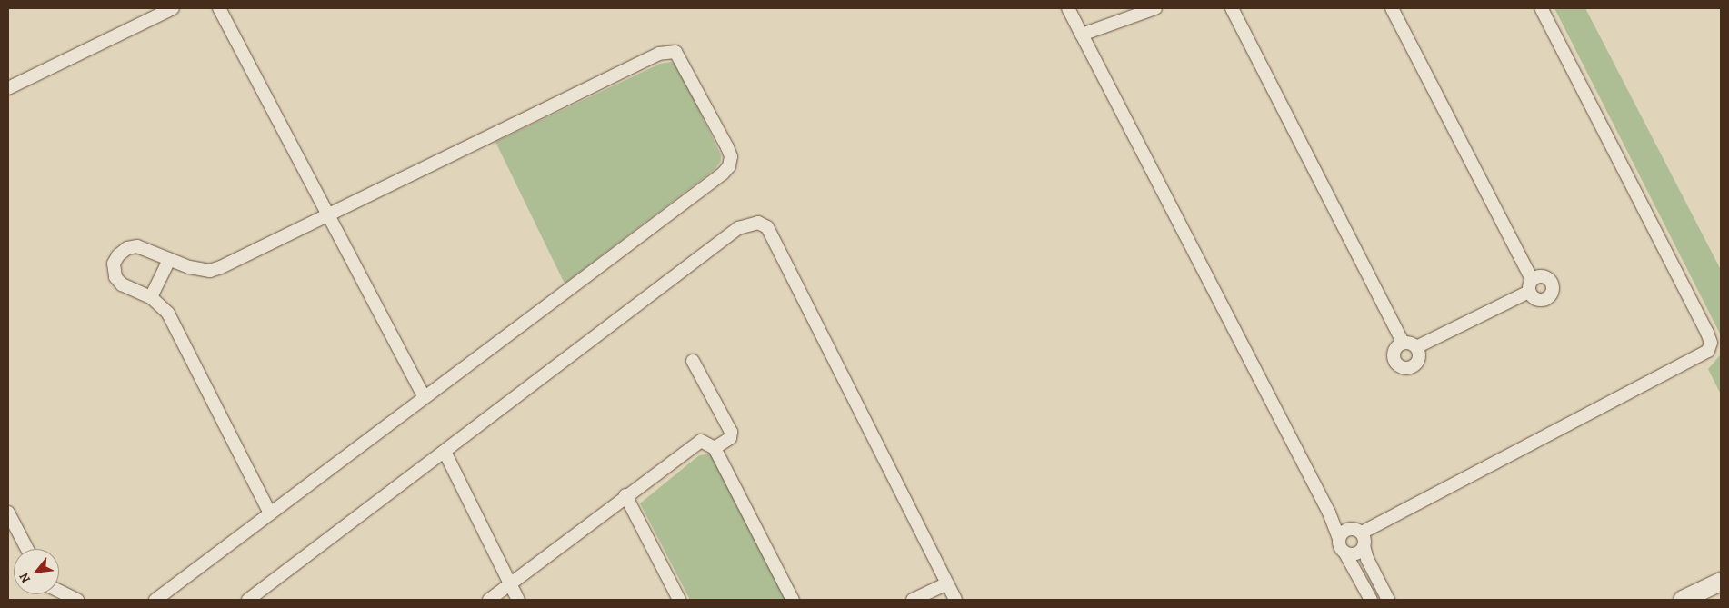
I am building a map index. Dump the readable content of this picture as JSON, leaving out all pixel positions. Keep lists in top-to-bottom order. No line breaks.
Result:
{"north":"bottom left"}
